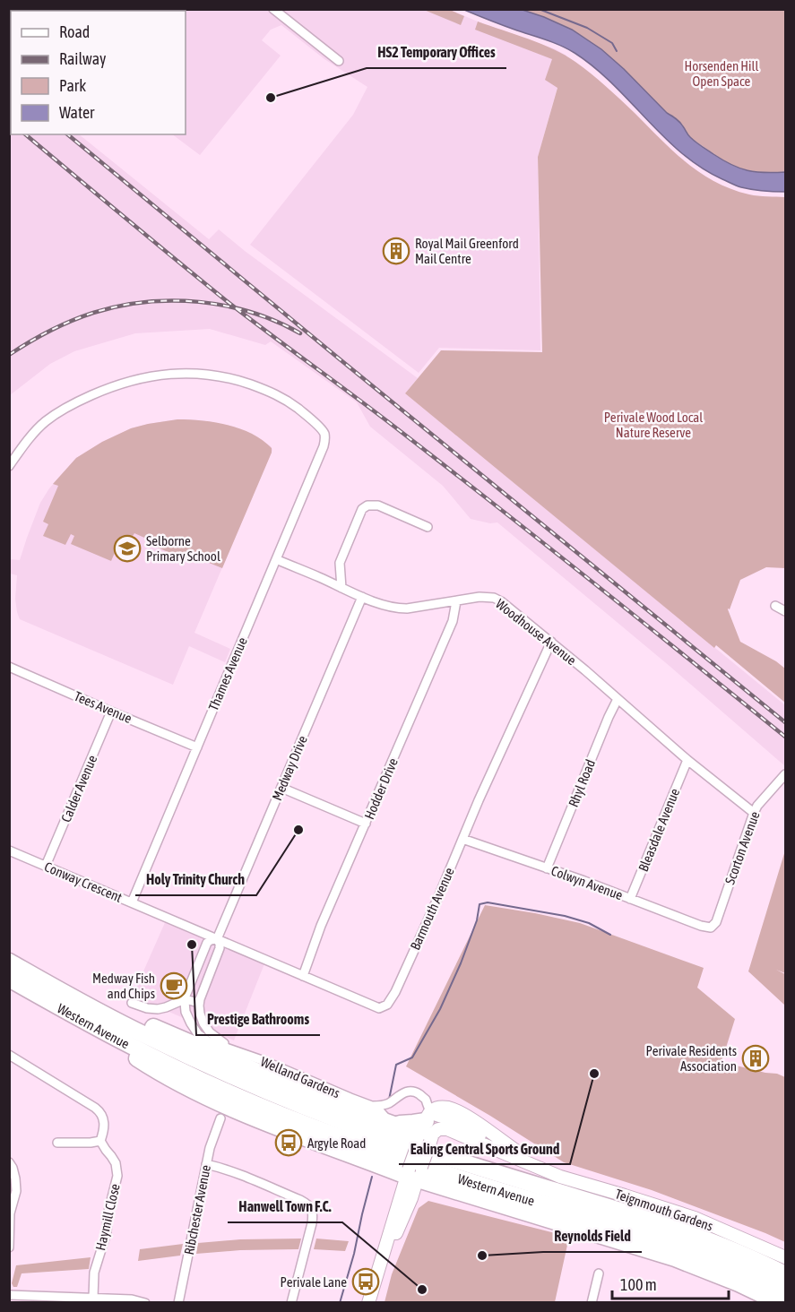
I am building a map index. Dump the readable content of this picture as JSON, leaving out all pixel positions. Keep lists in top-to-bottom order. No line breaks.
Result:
{"streets":{"highway":["Western Avenue"],"main road":["Teignmouth Gardens"],"street":["Woodhouse Avenue","Thames Avenue","Tees Avenue","Medway Drive","Rhyl Road","Calder Avenue","Hodder Drive","Bleasdale Avenue","Scorton Avenue","Conway Crescent","Colwyn Avenue","Barmouth Avenue","Welland Gardens","Ribchester Avenue","Haymill Close"]},"crossings":[["Woodhouse Avenue","Thames Avenue"],["Woodhouse Avenue","Medway Drive"],["Woodhouse Avenue","Rhyl Road"],["Woodhouse Avenue","Hodder Drive"],["Woodhouse Avenue","Bleasdale Avenue"],["Woodhouse Avenue","Scorton Avenue"],["Woodhouse Avenue","Barmouth Avenue"],["Thames Avenue","Tees Avenue"],["Thames Avenue","Conway Crescent"],["Tees Avenue","Calder Avenue"],["Medway Drive","Conway Crescent"],["Medway Drive","Barmouth Avenue"],["Rhyl Road","Colwyn Avenue"],["Calder Avenue","Conway Crescent"],["Hodder Drive","Barmouth Avenue"],["Bleasdale Avenue","Colwyn Avenue"],["Scorton Avenue","Colwyn Avenue"],["Conway Crescent","Barmouth Avenue"],["Colwyn Avenue","Barmouth Avenue"]],"parks":["Horsenden Hill Open Space","Perivale Wood Local Nature Reserve"],"places":{"other":["HS2 Temporary Offices","Holy Trinity Church","Prestige Bathrooms","Ealing Central Sports Ground","Reynolds Field","Hanwell Town F.C."],"building":["Royal Mail Greenford Mail Centre","Perivale Residents Association"],"school or university":["Selborne Primary School"],"cafe":["Medway Fish and Chips"],"bus stop":["Argyle Road","Perivale Lane"]},"legend":["Road","Railway","Park","Water"],"scale_bar":"100 m"}
